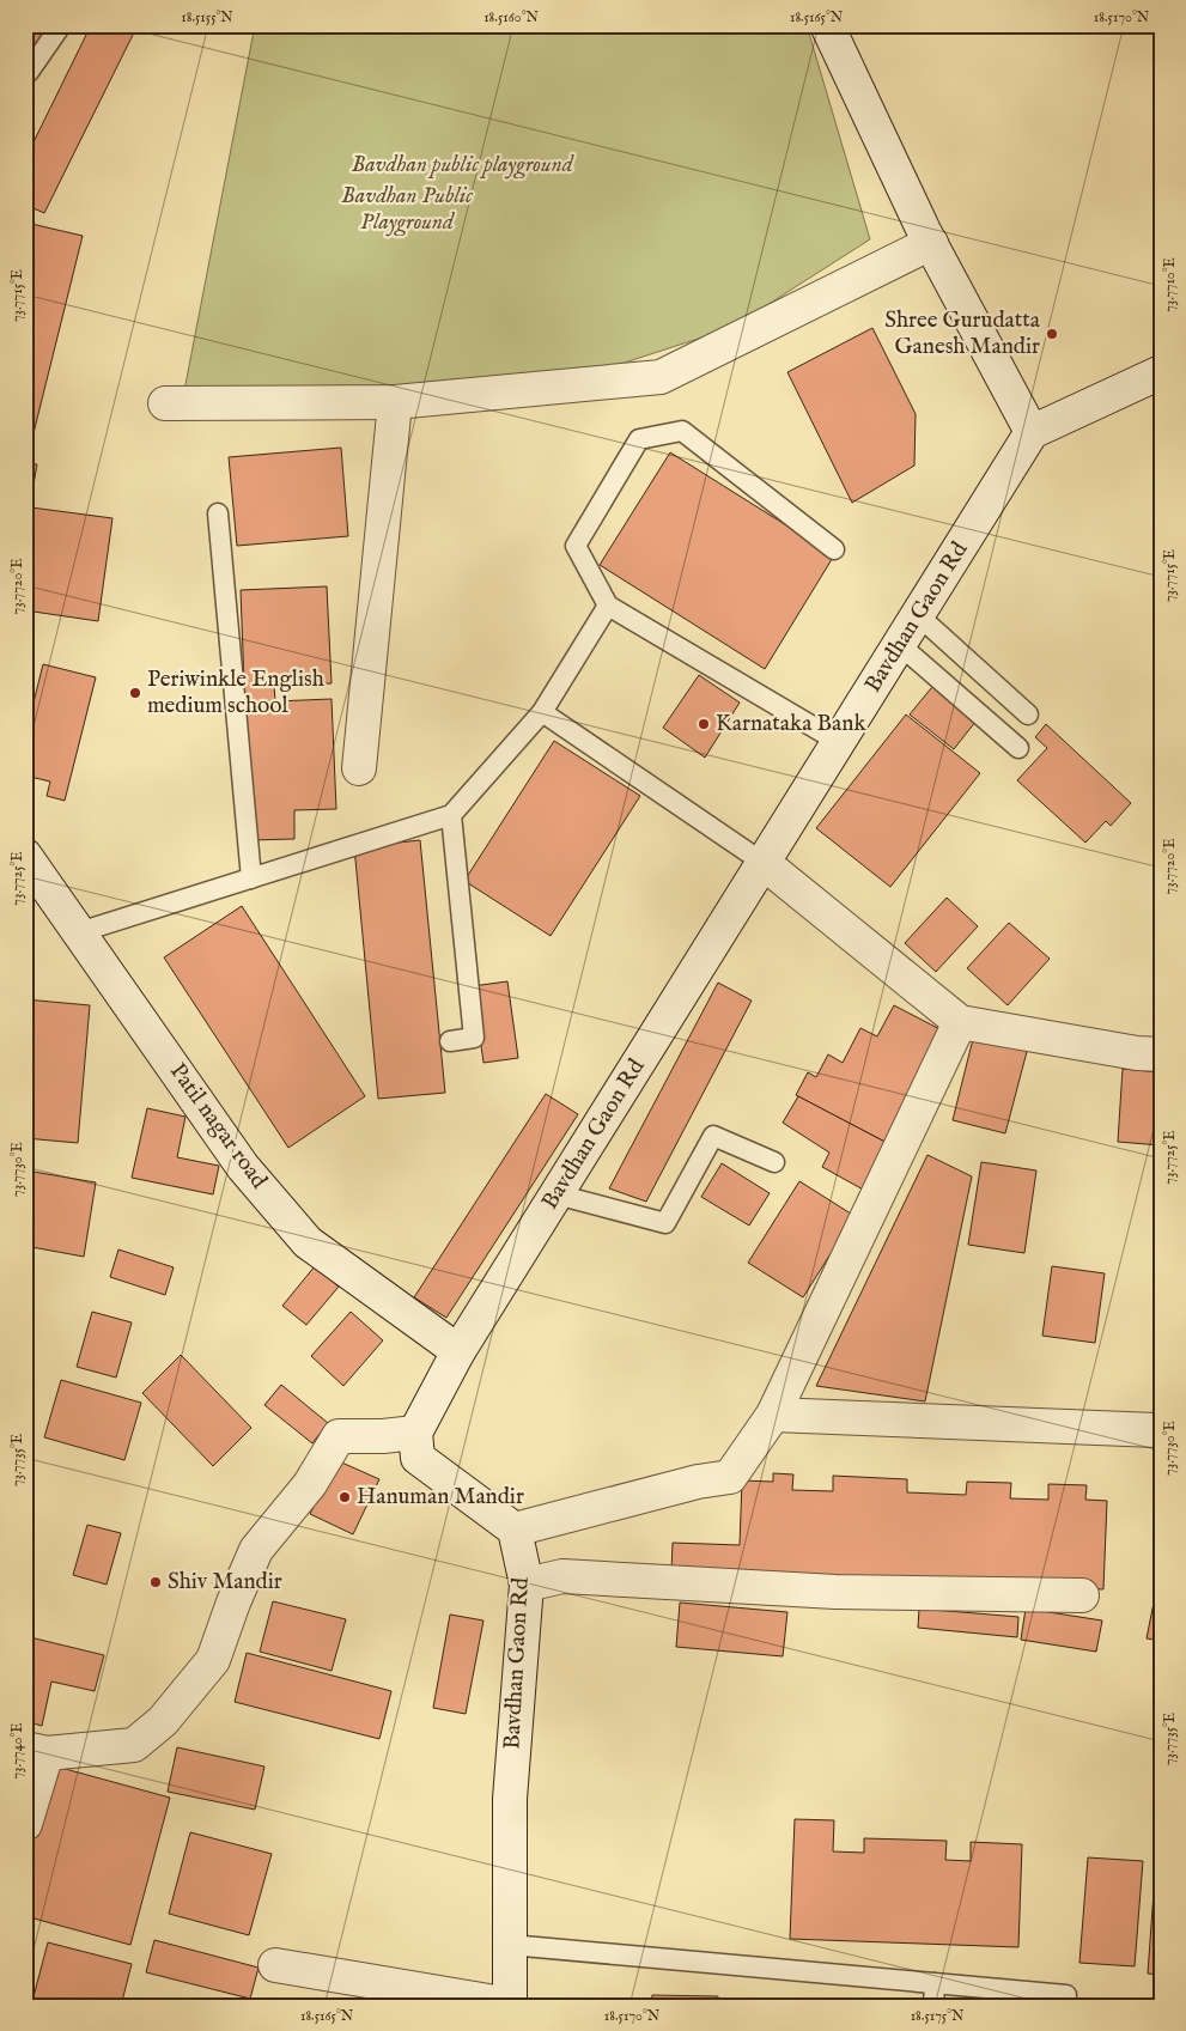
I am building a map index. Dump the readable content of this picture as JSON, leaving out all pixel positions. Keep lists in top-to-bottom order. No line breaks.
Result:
{"streets":{"street":["Bavdhan Gaon Rd","Patil nagar road"]},"crossings":[["Bavdhan Gaon Rd","Patil nagar road"]],"parks":["Bavdhan public playground","Bavdhan Public Playground"],"places":["Shree Gurudatta Ganesh Mandir","Periwinkle English medium school","Karnataka Bank","Hanuman Mandir","Shiv Mandir"],"coordinates":["18.5155°N","18.5160°N","18.5165°N","18.5170°N","73.7710°E","73.7715°E","73.7720°E","73.7725°E","73.7730°E","73.7735°E","73.7740°E","18.5175°N"]}
